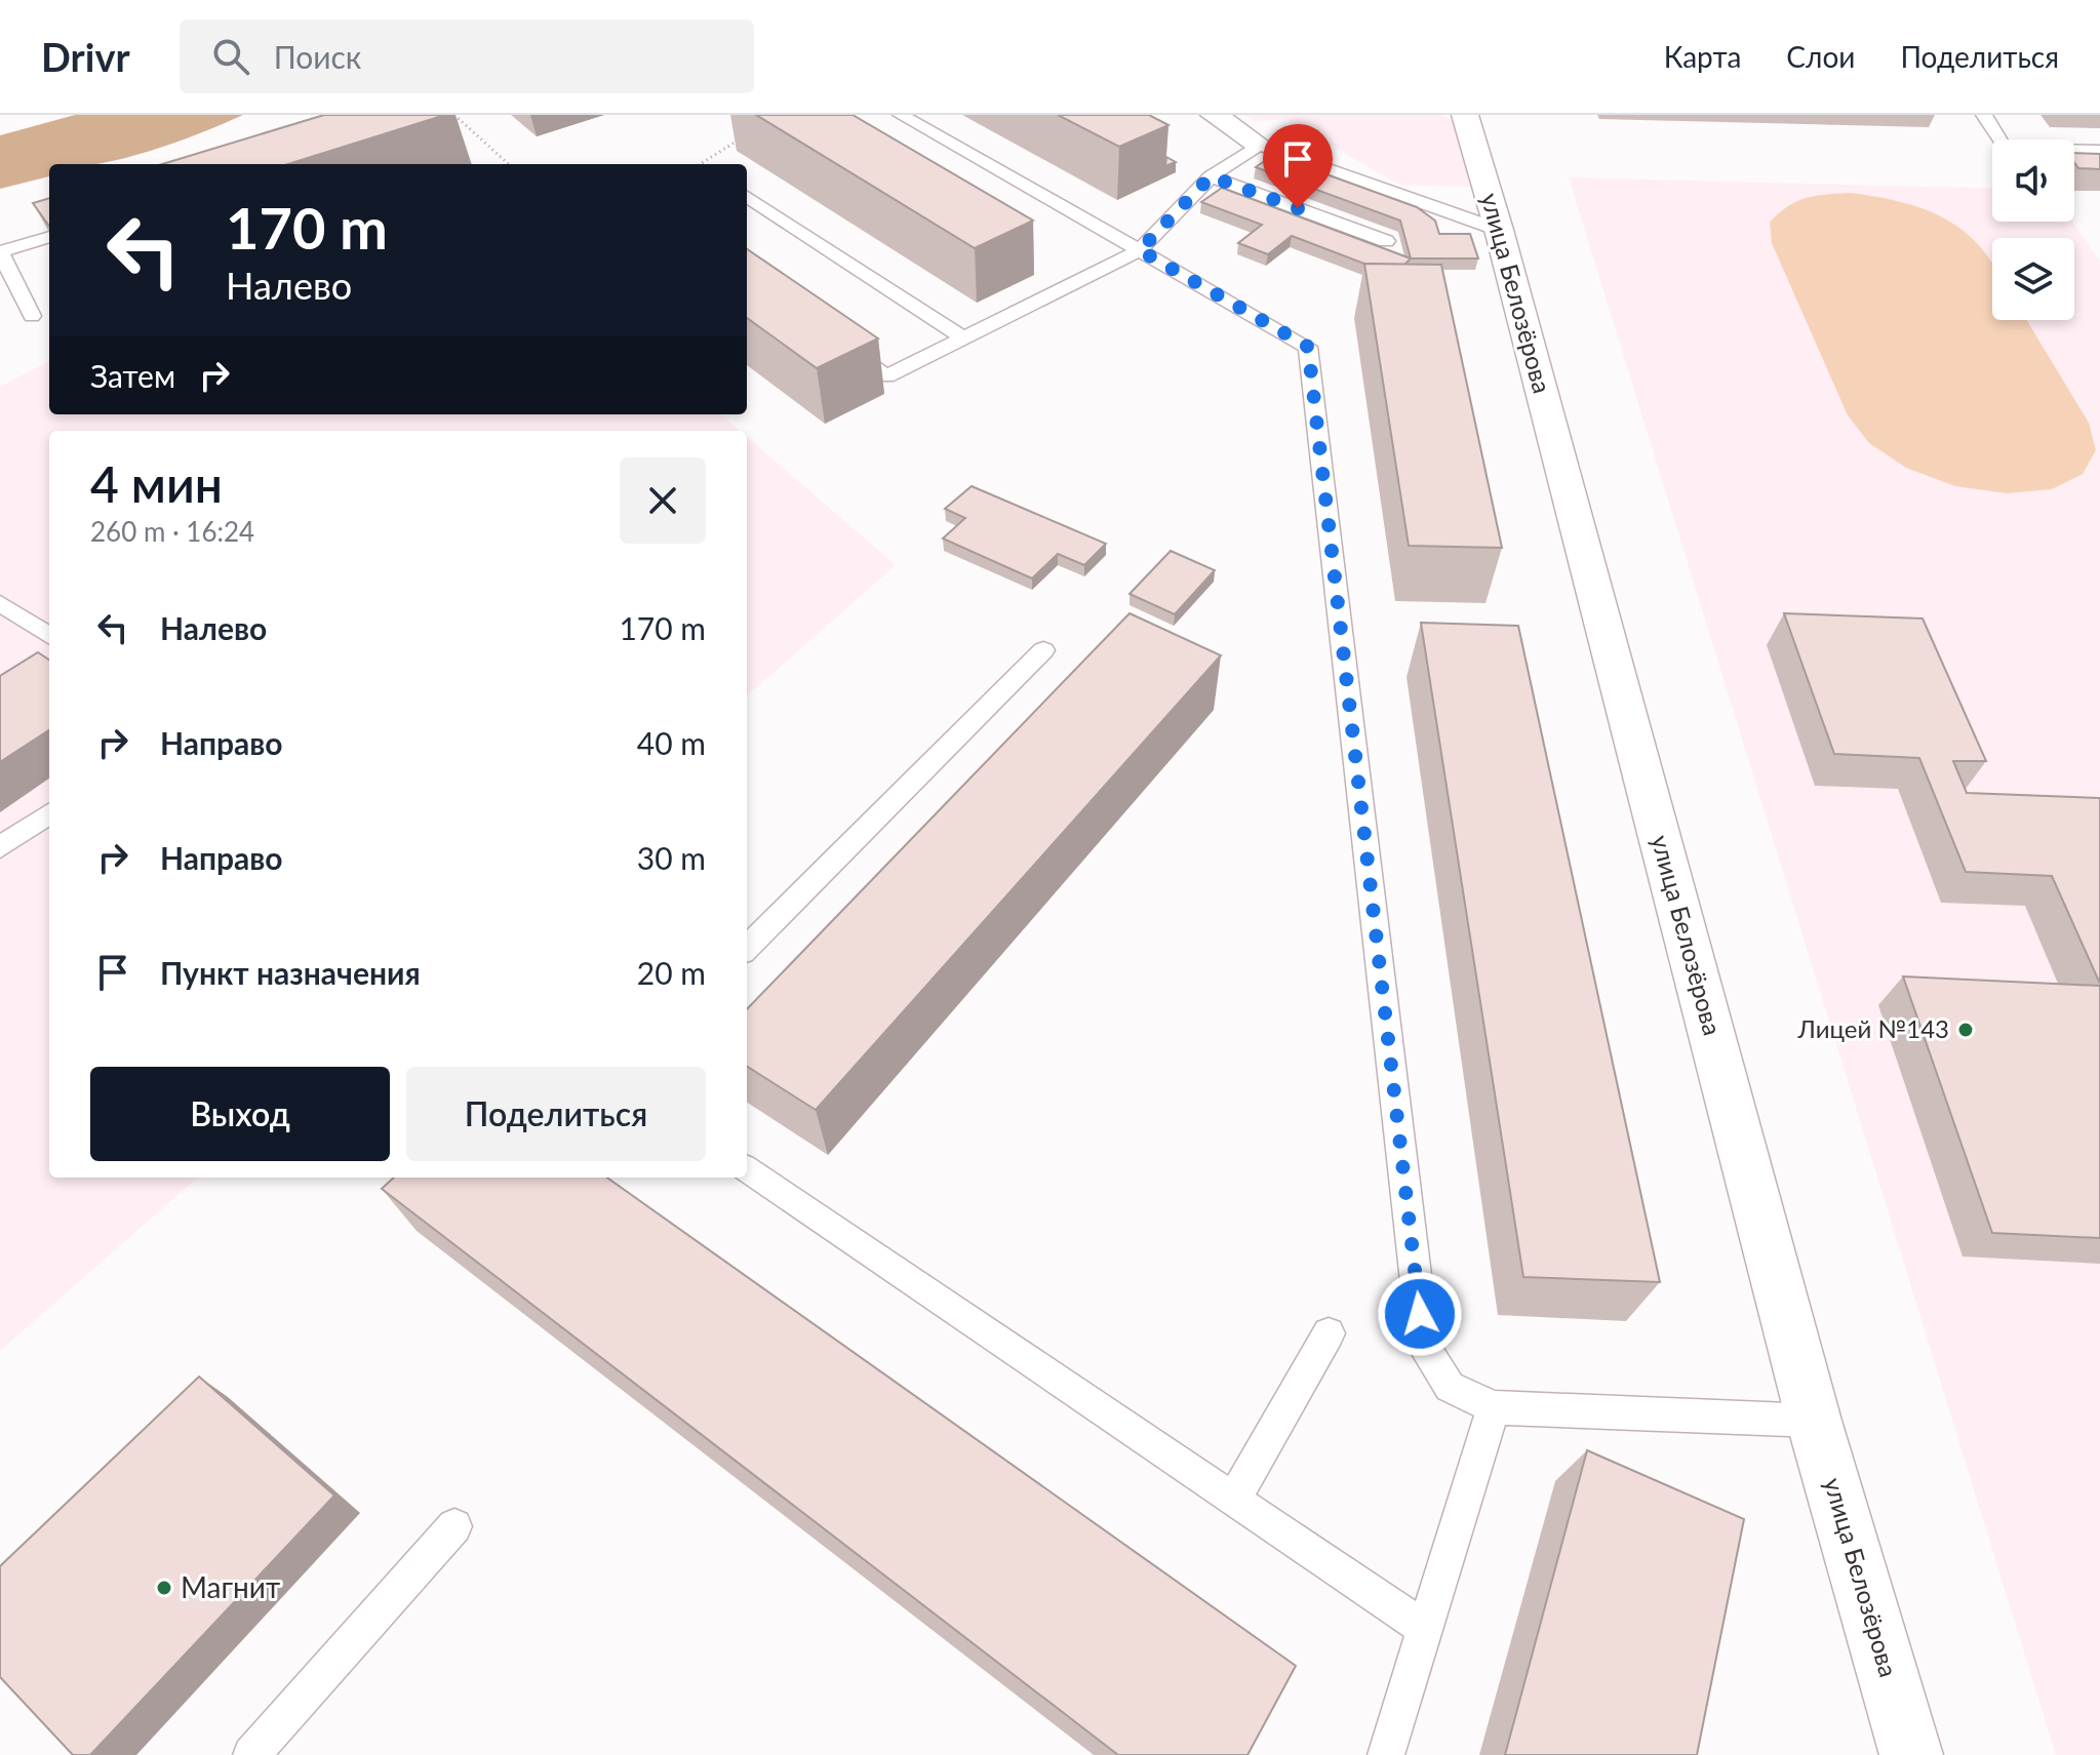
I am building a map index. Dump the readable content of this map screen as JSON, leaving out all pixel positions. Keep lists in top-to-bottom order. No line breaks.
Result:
{"streets":{"street":["улица Белозёрова"]},"places":["Лицей №143","Магнит"],"page":{"header":"Drivr","search":"Поиск","nav":["Карта","Слои","Поделиться"],"turn":["170 m","Налево"],"then":"Затем","heading":["4 мин","260 m · 16:24"],"list":[{"name":"Налево","value":"170 m"},{"name":"Направо","value":"40 m"},{"name":"Направо","value":"30 m"},{"name":"Пункт назначения","value":"20 m"}],"buttons":["Выход","Поделиться"]}}
